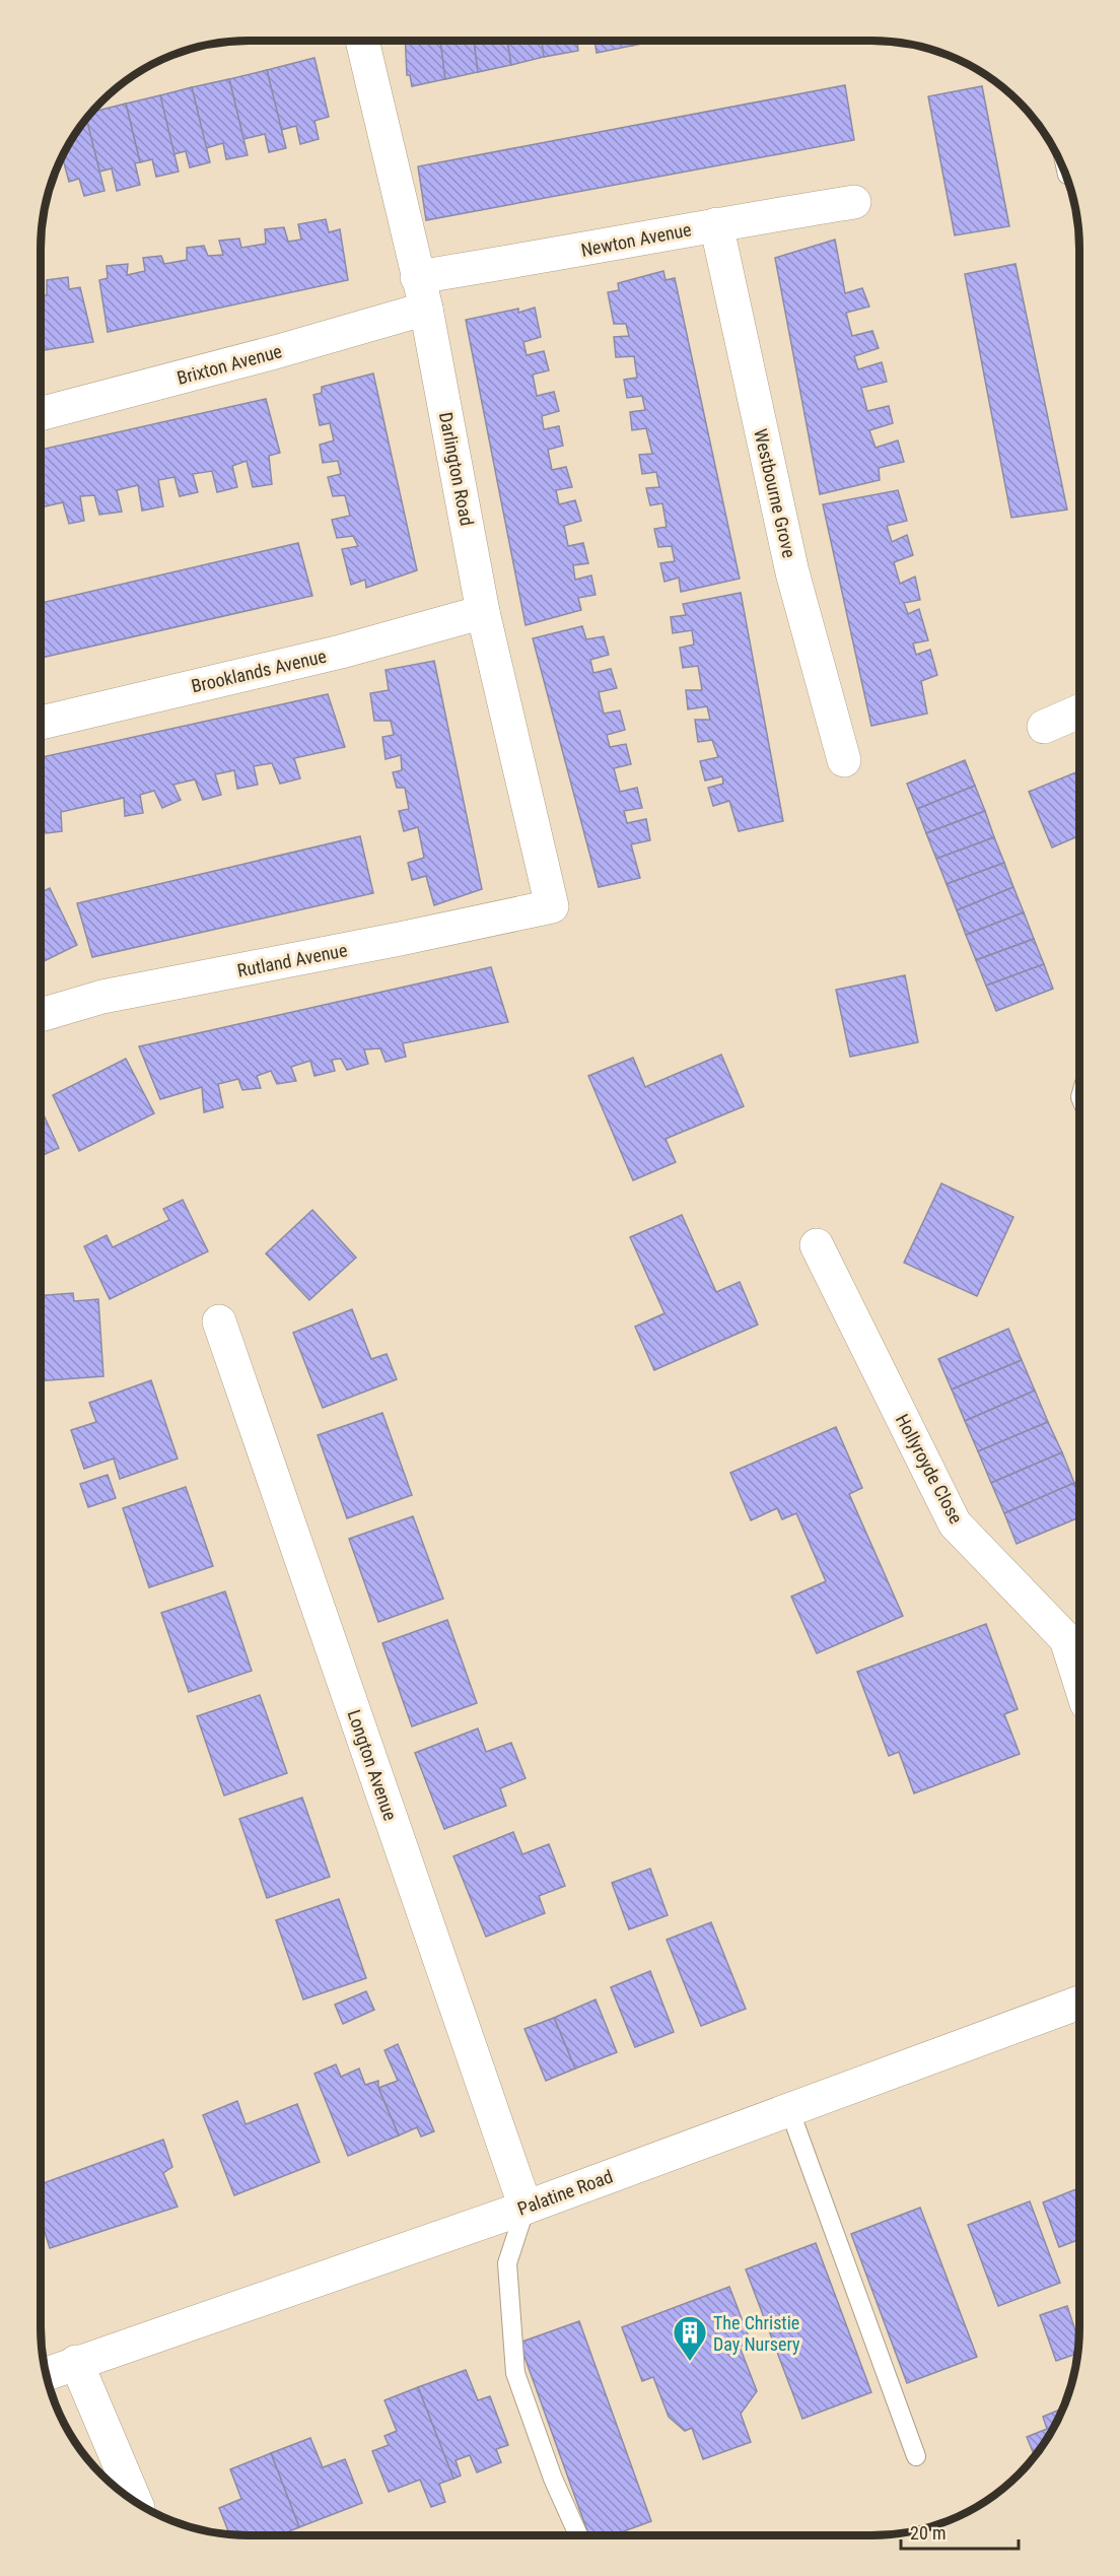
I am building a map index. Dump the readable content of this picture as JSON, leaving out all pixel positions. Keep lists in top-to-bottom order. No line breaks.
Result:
{"streets":{"street":["Newton Avenue","Brixton Avenue","Darlington Road","Westbourne Grove","Brooklands Avenue","Rutland Avenue","Hollyroyde Close","Longton Avenue","Palatine Road"]},"crossings":[["Newton Avenue","Brixton Avenue"],["Newton Avenue","Darlington Road"],["Newton Avenue","Westbourne Grove"],["Brixton Avenue","Darlington Road"],["Darlington Road","Brooklands Avenue"],["Darlington Road","Rutland Avenue"],["Longton Avenue","Palatine Road"]],"places":{"building":["The Christie Day Nursery"]},"scale_bar":"20 m"}
